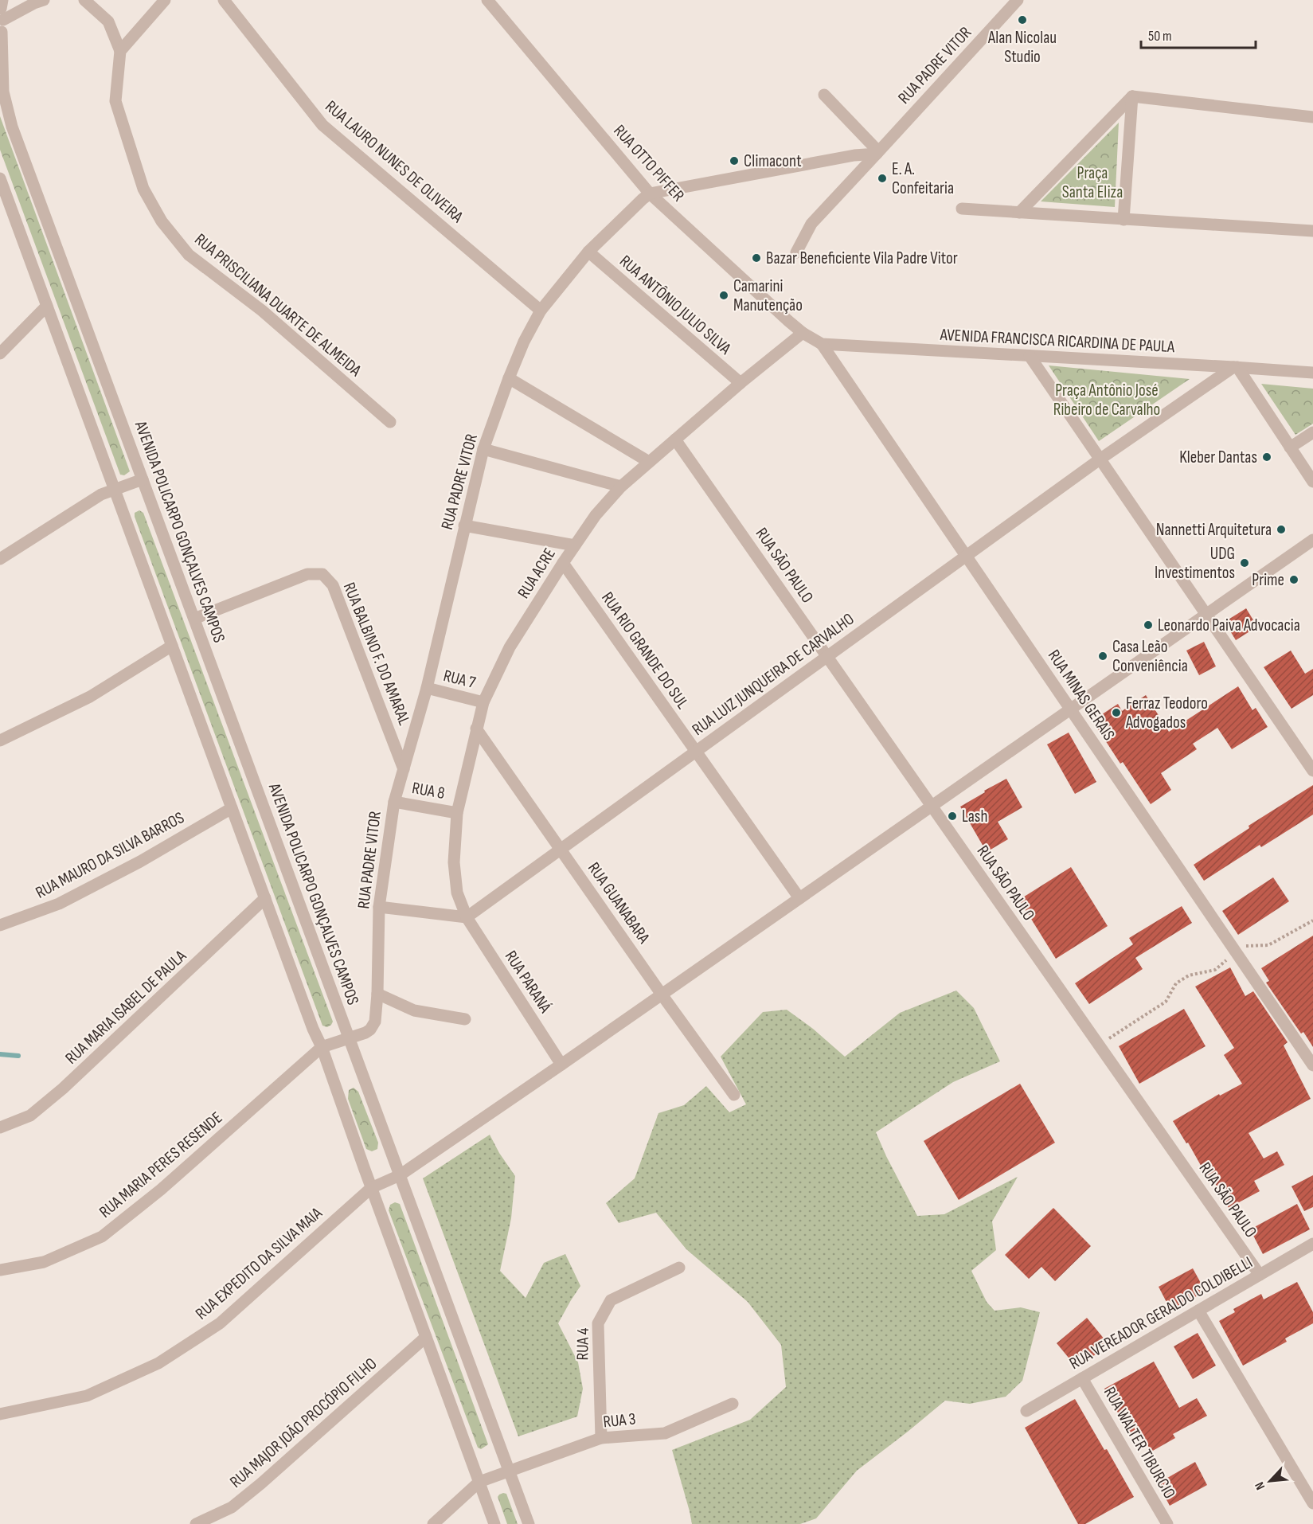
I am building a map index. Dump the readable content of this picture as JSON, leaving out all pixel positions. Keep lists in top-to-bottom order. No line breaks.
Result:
{"streets":{"street":["RUA PADRE VITOR","RUA LAURO NUNES DE OLIVEIRA","RUA OTTO PIFFER","RUA PRISCILIANA DUARTE DE ALMEIDA","RUA ANTÔNIO JULIO SILVA","AVENIDA FRANCISCA RICARDINA DE PAULA","AVENIDA POLICARPO GONÇALVES CAMPOS","RUA SÃO PAULO","RUA ACRE","RUA RIO GRANDE DO SUL","RUA BALBINO F. DO AMARAL","RUA LUIZ JUNQUEIRA DE CARVALHO","RUA 7","RUA MINAS GERAIS","RUA 8","RUA MAURO DA SILVA BARROS","RUA GUANABARA","RUA PARANÁ","RUA MARIA ISABEL DE PAULA","RUA MARIA PERES RESENDE","RUA EXPEDITO DA SILVA MAIA","RUA VEREADOR GERALDO COLDIBELLI","RUA 4","RUA 3","RUA MAJOR JOÃO PROCÓPIO FILHO","RUA WALTER TIBURCIO"]},"crossings":[["RUA PADRE VITOR","RUA LAURO NUNES DE OLIVEIRA"],["RUA PADRE VITOR","RUA OTTO PIFFER"],["RUA PADRE VITOR","RUA ANTÔNIO JULIO SILVA"],["RUA PADRE VITOR","AVENIDA POLICARPO GONÇALVES CAMPOS"],["RUA PADRE VITOR","RUA BALBINO F. DO AMARAL"],["RUA PADRE VITOR","RUA 7"],["RUA PADRE VITOR","RUA 8"],["RUA OTTO PIFFER","AVENIDA FRANCISCA RICARDINA DE PAULA"],["RUA OTTO PIFFER","RUA ACRE"],["RUA ANTÔNIO JULIO SILVA","RUA ACRE"],["AVENIDA FRANCISCA RICARDINA DE PAULA","RUA ACRE"],["AVENIDA FRANCISCA RICARDINA DE PAULA","RUA MINAS GERAIS"],["AVENIDA POLICARPO GONÇALVES CAMPOS","RUA BALBINO F. DO AMARAL"],["AVENIDA POLICARPO GONÇALVES CAMPOS","RUA EXPEDITO DA SILVA MAIA"],["AVENIDA POLICARPO GONÇALVES CAMPOS","RUA 3"],["RUA SÃO PAULO","RUA ACRE"],["RUA SÃO PAULO","RUA LUIZ JUNQUEIRA DE CARVALHO"],["RUA SÃO PAULO","RUA EXPEDITO DA SILVA MAIA"],["RUA SÃO PAULO","RUA VEREADOR GERALDO COLDIBELLI"],["RUA ACRE","RUA RIO GRANDE DO SUL"],["RUA ACRE","RUA LUIZ JUNQUEIRA DE CARVALHO"],["RUA ACRE","RUA 7"],["RUA ACRE","RUA 8"],["RUA ACRE","RUA GUANABARA"],["RUA ACRE","RUA PARANÁ"],["RUA RIO GRANDE DO SUL","RUA LUIZ JUNQUEIRA DE CARVALHO"],["RUA RIO GRANDE DO SUL","RUA EXPEDITO DA SILVA MAIA"],["RUA LUIZ JUNQUEIRA DE CARVALHO","RUA MINAS GERAIS"],["RUA LUIZ JUNQUEIRA DE CARVALHO","RUA GUANABARA"],["RUA LUIZ JUNQUEIRA DE CARVALHO","RUA PARANÁ"],["RUA MINAS GERAIS","RUA EXPEDITO DA SILVA MAIA"],["RUA GUANABARA","RUA EXPEDITO DA SILVA MAIA"],["RUA PARANÁ","RUA EXPEDITO DA SILVA MAIA"],["RUA VEREADOR GERALDO COLDIBELLI","RUA WALTER TIBURCIO"],["RUA 4","RUA 3"]],"parks":["Praça Santa Eliza","Praça Antônio José Ribeiro de Carvalho"],"places":["Alan Nicolau Studio","Climacont","E. A. Confeitaria","Bazar Beneficiente Vila Padre Vitor","Camarini Manutenção","Kleber Dantas","Nannetti Arquitetura","UDG Investimentos","Prime","Leonardo Paiva Advocacia","Casa Leão Conveniência","Ferraz Teodoro Advogados","Lash"],"scale_bar":"50 m","north":"bottom left"}
